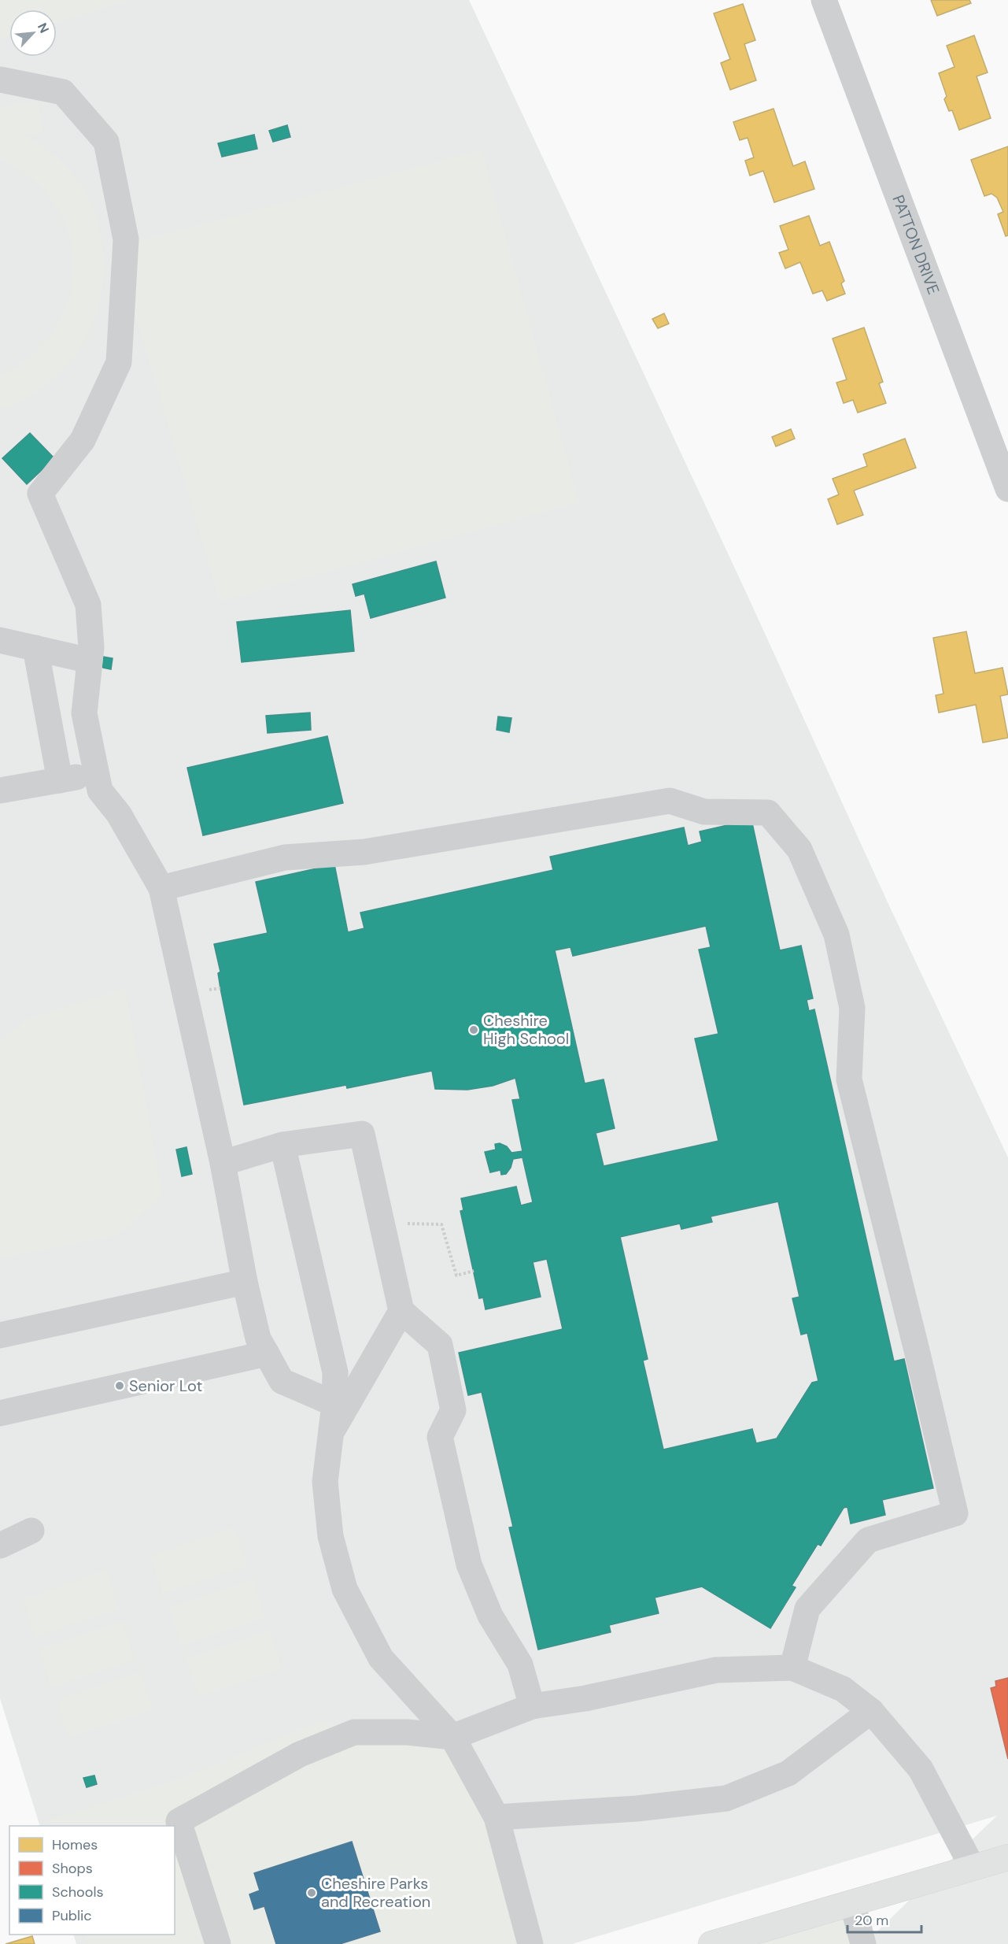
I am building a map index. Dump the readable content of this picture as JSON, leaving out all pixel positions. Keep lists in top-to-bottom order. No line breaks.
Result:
{"streets":{"street":["PATTON DRIVE"]},"places":["Cheshire High School","Senior Lot","Cheshire Parks and Recreation"],"legend":["Homes","Shops","Schools","Public"],"scale_bar":"20 m","north":"top right"}
